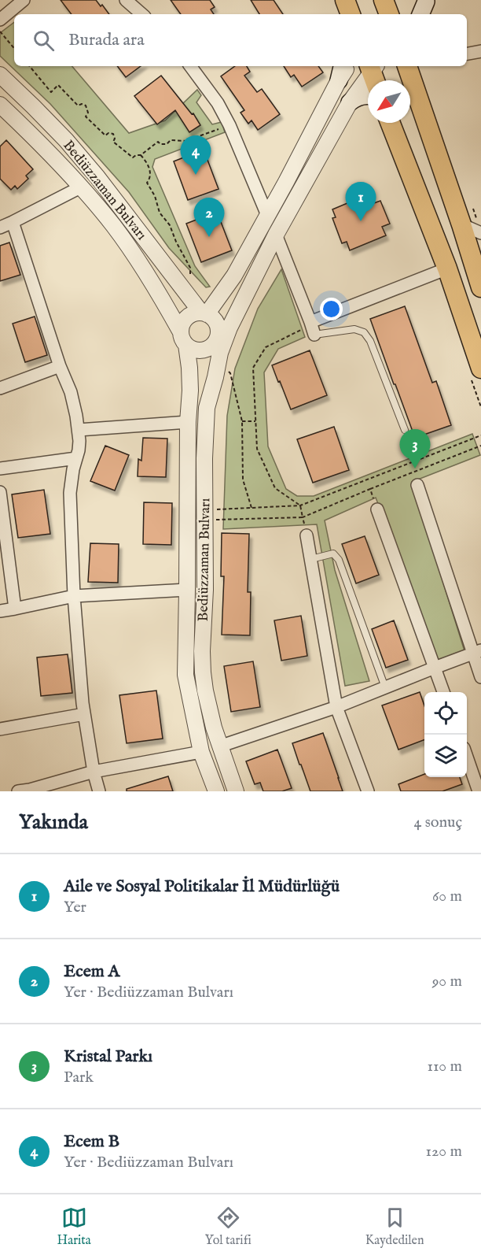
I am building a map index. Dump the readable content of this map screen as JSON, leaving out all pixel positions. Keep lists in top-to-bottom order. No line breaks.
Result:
{"streets":{"street":["Bediüzzaman Bulvarı"]},"north":"bottom left","page":{"search":"Burada ara","pins":["4","1","2","3"],"heading":["Yakında","4 sonuç"],"list":[{"mark":"1","name":"Aile ve Sosyal Politikalar İl Müdürlüğü","note":"Yer","value":"60 m"},{"mark":"2","name":"Ecem A","note":"Yer · Bediüzzaman Bulvarı","value":"90 m"},{"mark":"3","name":"Kristal Parkı","note":"Park","value":"110 m"},{"mark":"4","name":"Ecem B","note":"Yer · Bediüzzaman Bulvarı","value":"120 m"}],"nav":["Harita","Yol tarifi","Kaydedilen"]}}
